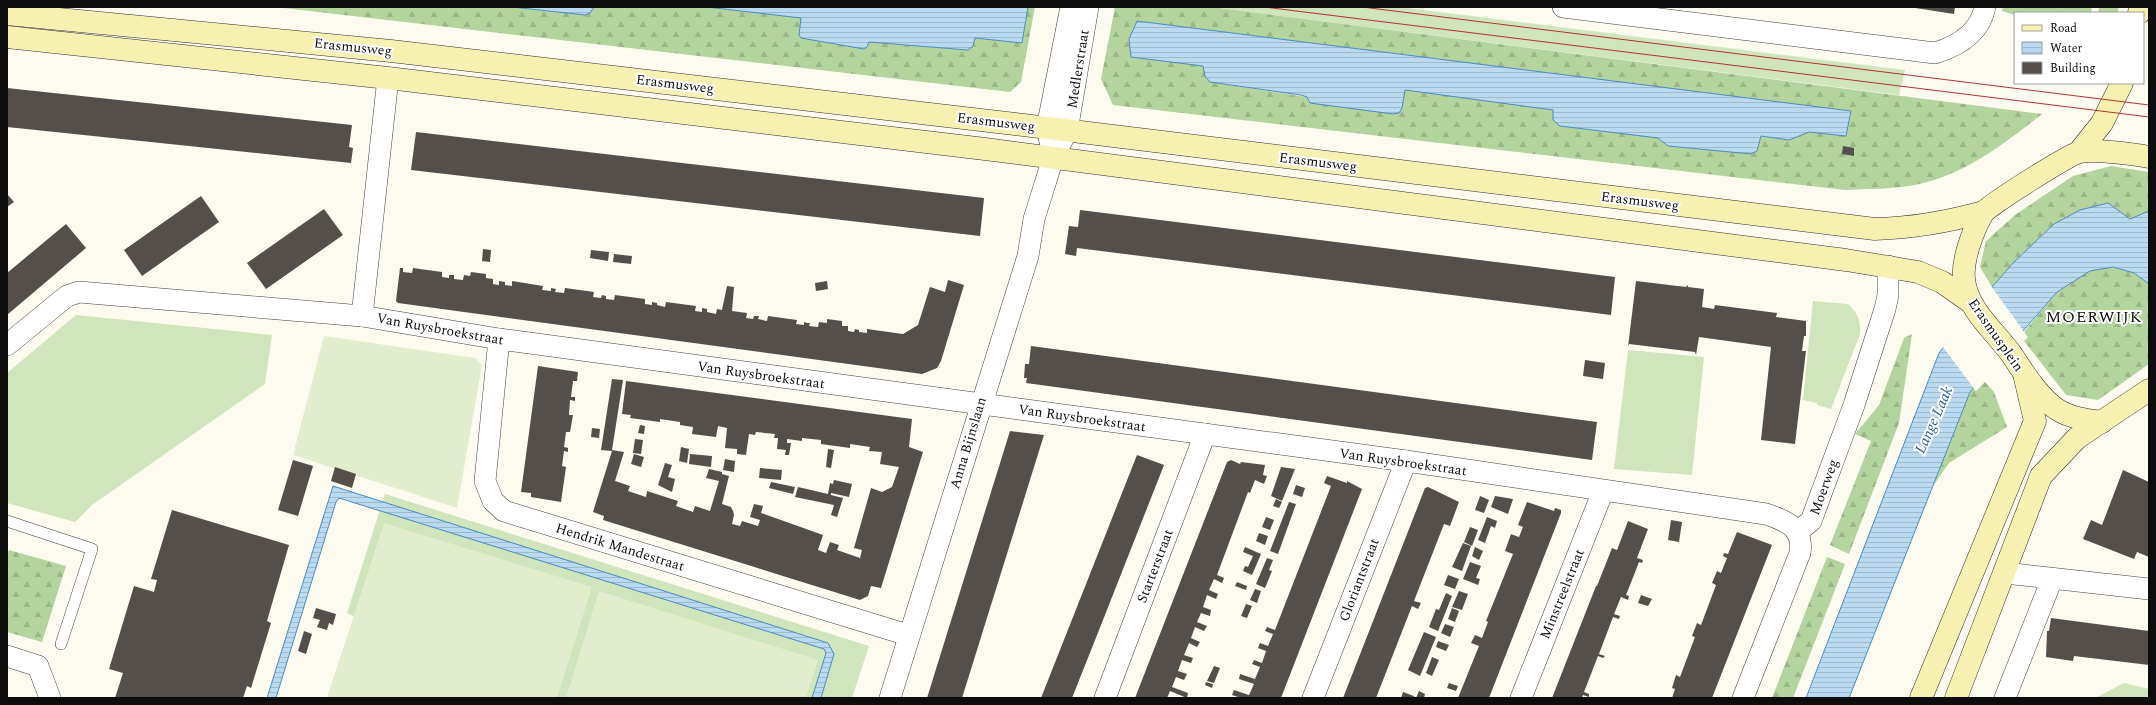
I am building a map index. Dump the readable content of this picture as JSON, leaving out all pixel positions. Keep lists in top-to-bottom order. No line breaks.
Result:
{"streets":{"main road":["Erasmusweg","Erasmusplein"],"street":["Medlerstraat","Van Ruysbroekstraat","Anna Bijnslaan","Moerweg","Hendrik Mandestraat","Starterstraat","Gloriantstraat","Minstreelstraat"]},"crossings":[["Erasmusweg","Medlerstraat"],["Erasmusweg","Van Ruysbroekstraat"],["Erasmusweg","Erasmusplein"],["Erasmusweg","Anna Bijnslaan"],["Erasmusweg","Moerweg"],["Medlerstraat","Anna Bijnslaan"],["Van Ruysbroekstraat","Anna Bijnslaan"],["Van Ruysbroekstraat","Moerweg"],["Van Ruysbroekstraat","Hendrik Mandestraat"],["Van Ruysbroekstraat","Starterstraat"],["Van Ruysbroekstraat","Gloriantstraat"],["Van Ruysbroekstraat","Minstreelstraat"],["Anna Bijnslaan","Hendrik Mandestraat"]],"districts":["MOERWIJK"],"water":["Lange Laak"],"legend":["Road","Water","Building"]}
